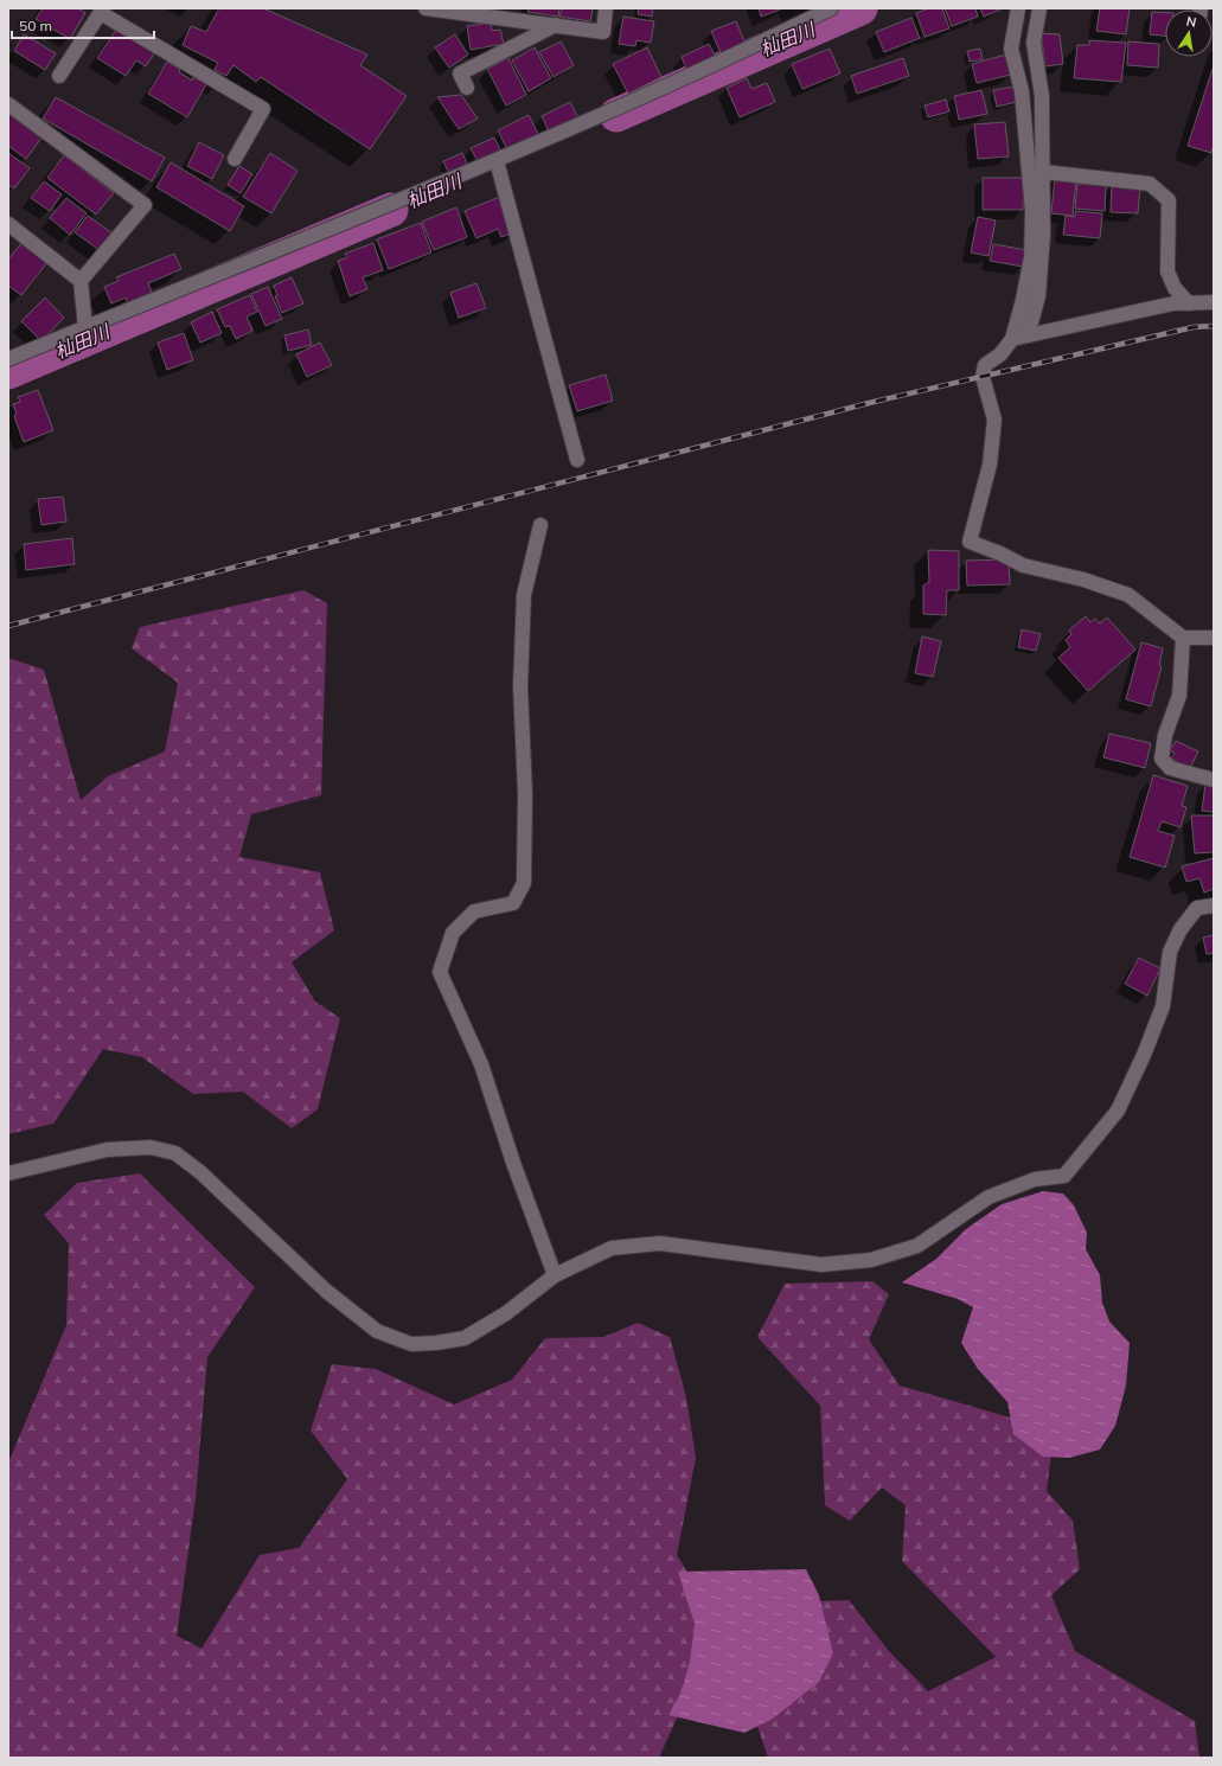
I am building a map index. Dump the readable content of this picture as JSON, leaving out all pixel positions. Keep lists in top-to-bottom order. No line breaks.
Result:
{"water":["杣田川"],"scale_bar":"50 m","north":"top"}
